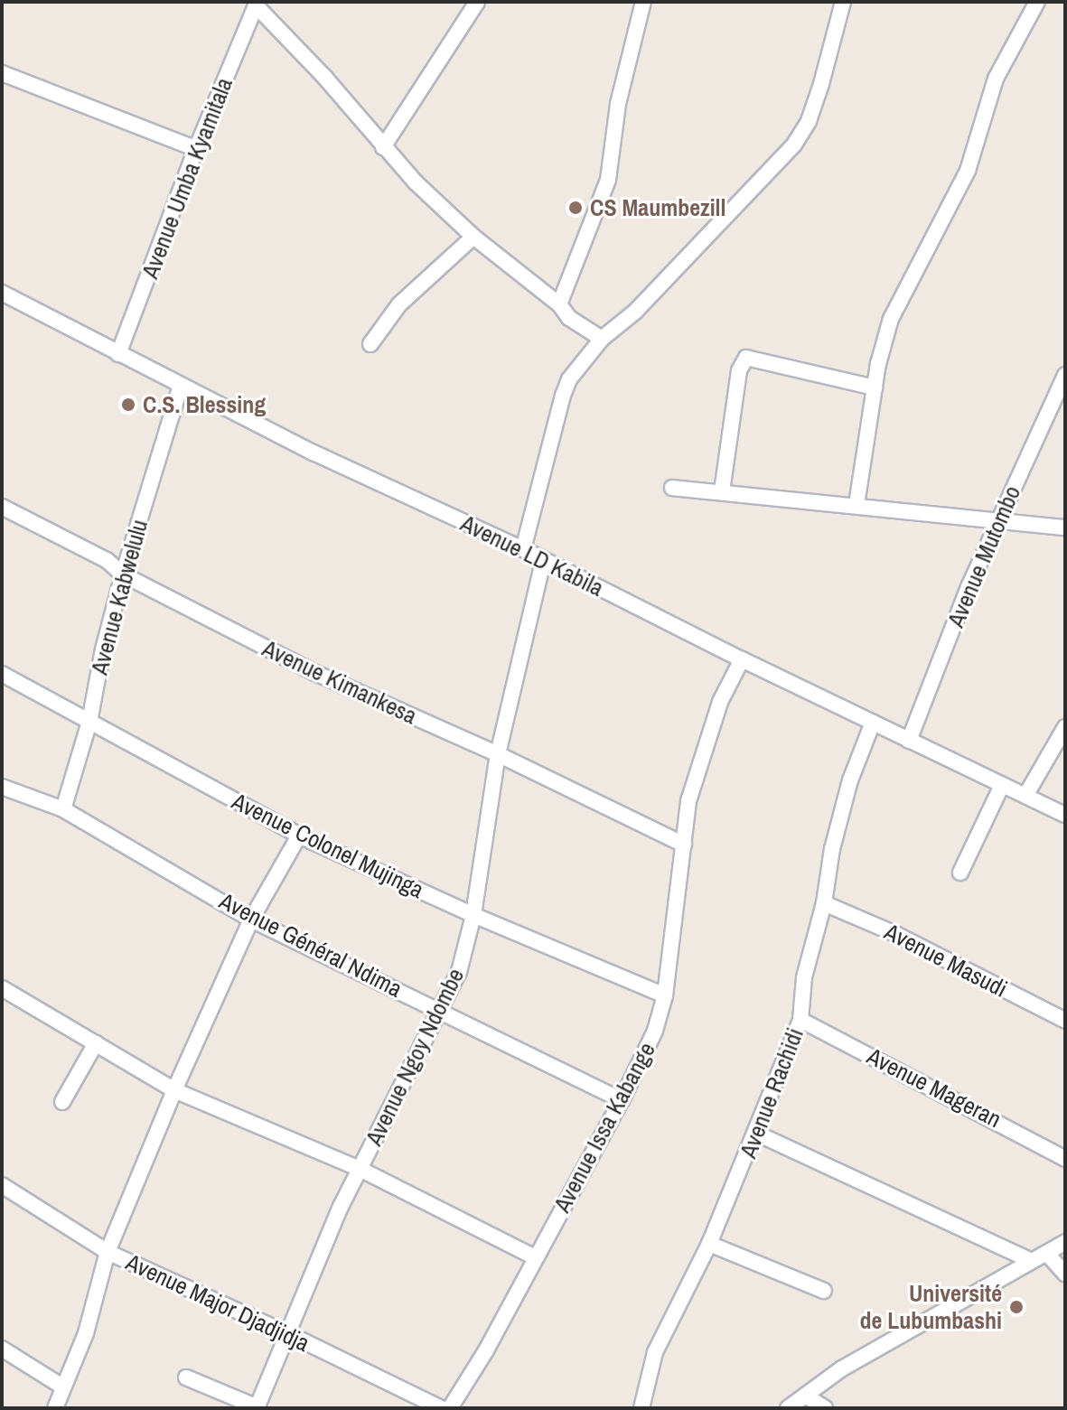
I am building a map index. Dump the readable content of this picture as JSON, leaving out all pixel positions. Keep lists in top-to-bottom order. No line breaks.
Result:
{"streets":{"street":["Avenue Umba Kyamitala","Avenue LD Kabila","Avenue Mutombo","Avenue Kabwelulu","Avenue Kimankesa","Avenue Colonel Mujinga","Avenue Général Ndima","Avenue Masudi","Avenue Ngoy Ndombe","Avenue Mageran","Avenue Rachidi","Avenue Issa Kabange","Avenue Major Djadjidja"]},"crossings":[["Avenue Umba Kyamitala","Avenue LD Kabila"],["Avenue LD Kabila","Avenue Mutombo"],["Avenue LD Kabila","Avenue Kabwelulu"],["Avenue LD Kabila","Avenue Ngoy Ndombe"],["Avenue LD Kabila","Avenue Rachidi"],["Avenue LD Kabila","Avenue Issa Kabange"],["Avenue Kabwelulu","Avenue Kimankesa"],["Avenue Kabwelulu","Avenue Colonel Mujinga"],["Avenue Kabwelulu","Avenue Général Ndima"],["Avenue Kimankesa","Avenue Ngoy Ndombe"],["Avenue Kimankesa","Avenue Issa Kabange"],["Avenue Colonel Mujinga","Avenue Ngoy Ndombe"],["Avenue Colonel Mujinga","Avenue Issa Kabange"],["Avenue Général Ndima","Avenue Ngoy Ndombe"],["Avenue Général Ndima","Avenue Issa Kabange"],["Avenue Masudi","Avenue Rachidi"],["Avenue Ngoy Ndombe","Avenue Major Djadjidja"],["Avenue Mageran","Avenue Rachidi"]],"places":["CS Maumbezill","C.S. Blessing","Université de Lubumbashi"]}
